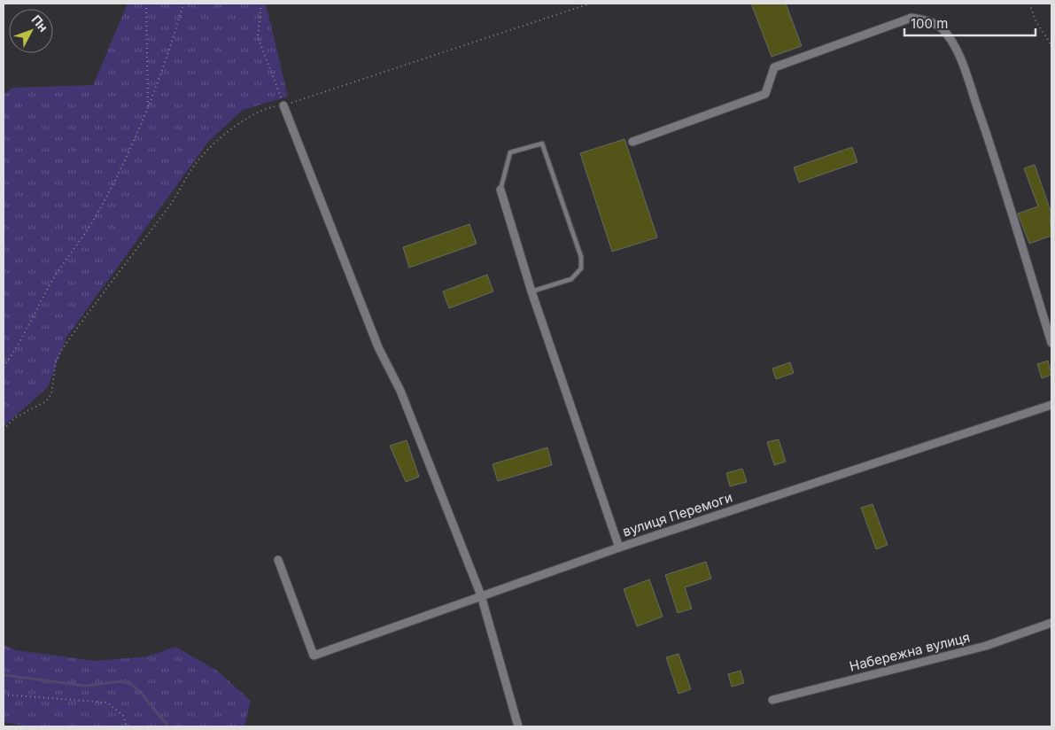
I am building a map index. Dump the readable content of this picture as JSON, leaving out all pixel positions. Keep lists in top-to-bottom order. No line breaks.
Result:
{"streets":{"street":["вулиця Перемоги","Набережна вулиця"]},"scale_bar":"100 m","north":"top right"}
